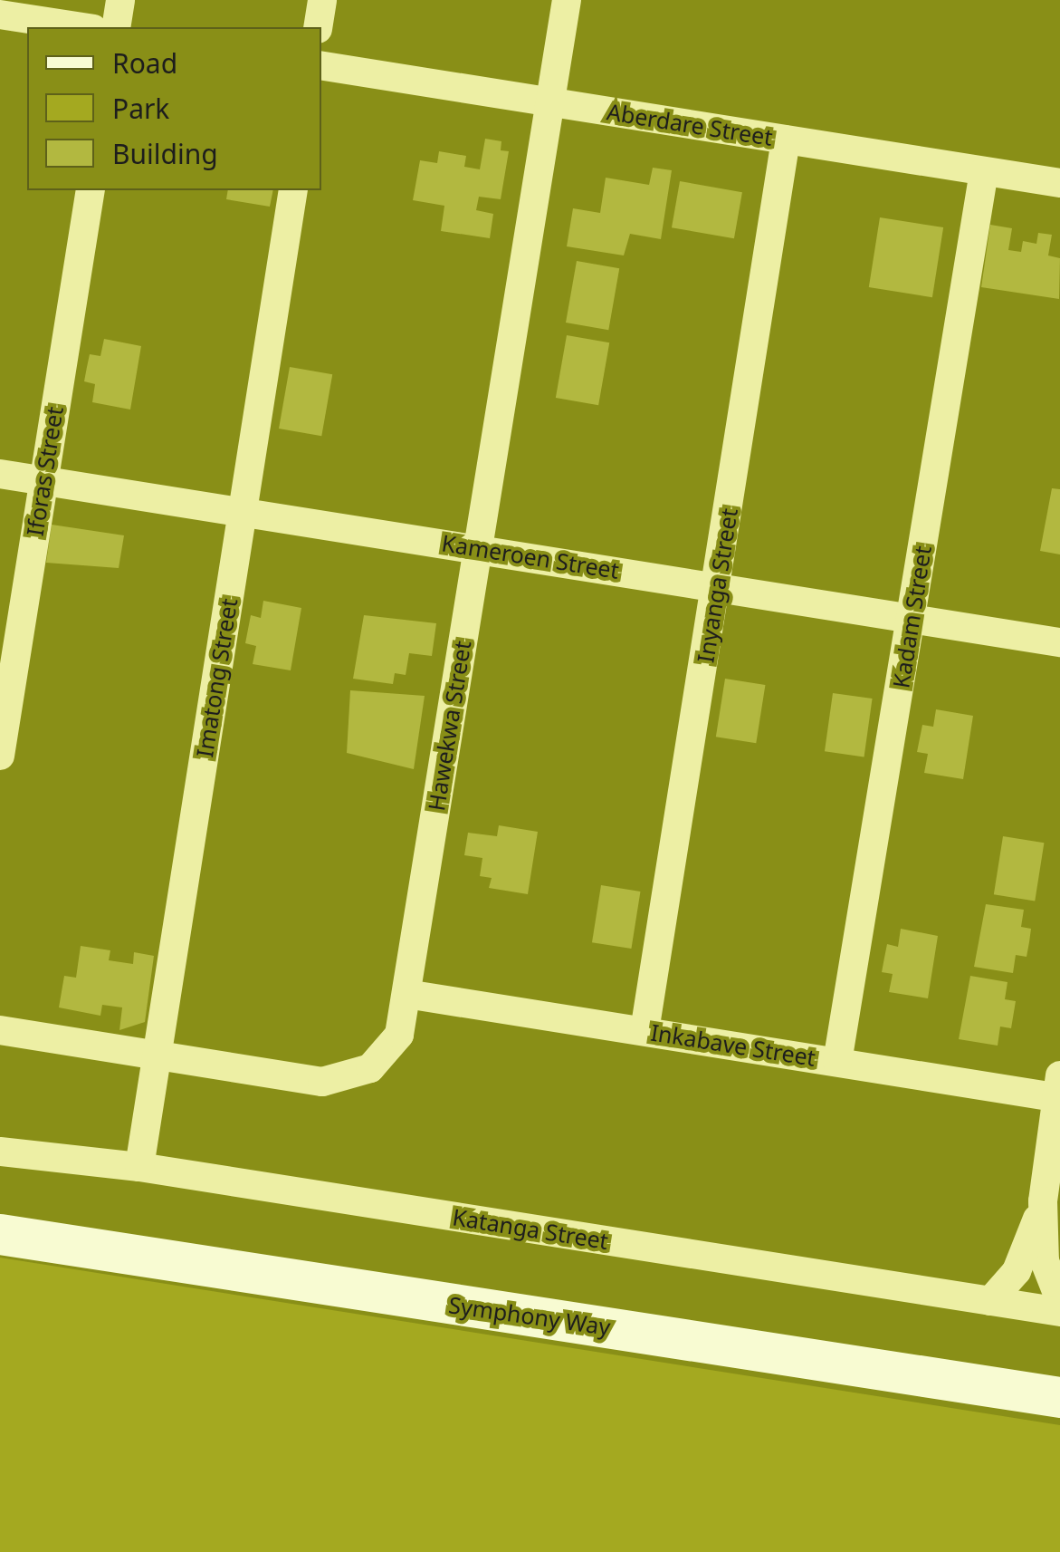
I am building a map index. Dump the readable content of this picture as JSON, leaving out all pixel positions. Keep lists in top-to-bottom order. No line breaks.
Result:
{"streets":{"main road":["Symphony Way"],"street":["Aberdare Street","Iforas Street","Kameroen Street","Inyanga Street","Kadam Street","Imatong Street","Hawekwa Street","Inkabave Street","Katanga Street"]},"crossings":[["Aberdare Street","Inyanga Street"],["Aberdare Street","Kadam Street"],["Aberdare Street","Hawekwa Street"],["Iforas Street","Kameroen Street"],["Kameroen Street","Inyanga Street"],["Kameroen Street","Kadam Street"],["Kameroen Street","Imatong Street"],["Kameroen Street","Hawekwa Street"],["Inyanga Street","Inkabave Street"],["Kadam Street","Inkabave Street"],["Imatong Street","Hawekwa Street"],["Imatong Street","Katanga Street"],["Hawekwa Street","Inkabave Street"]],"legend":["Road","Park","Building"]}
